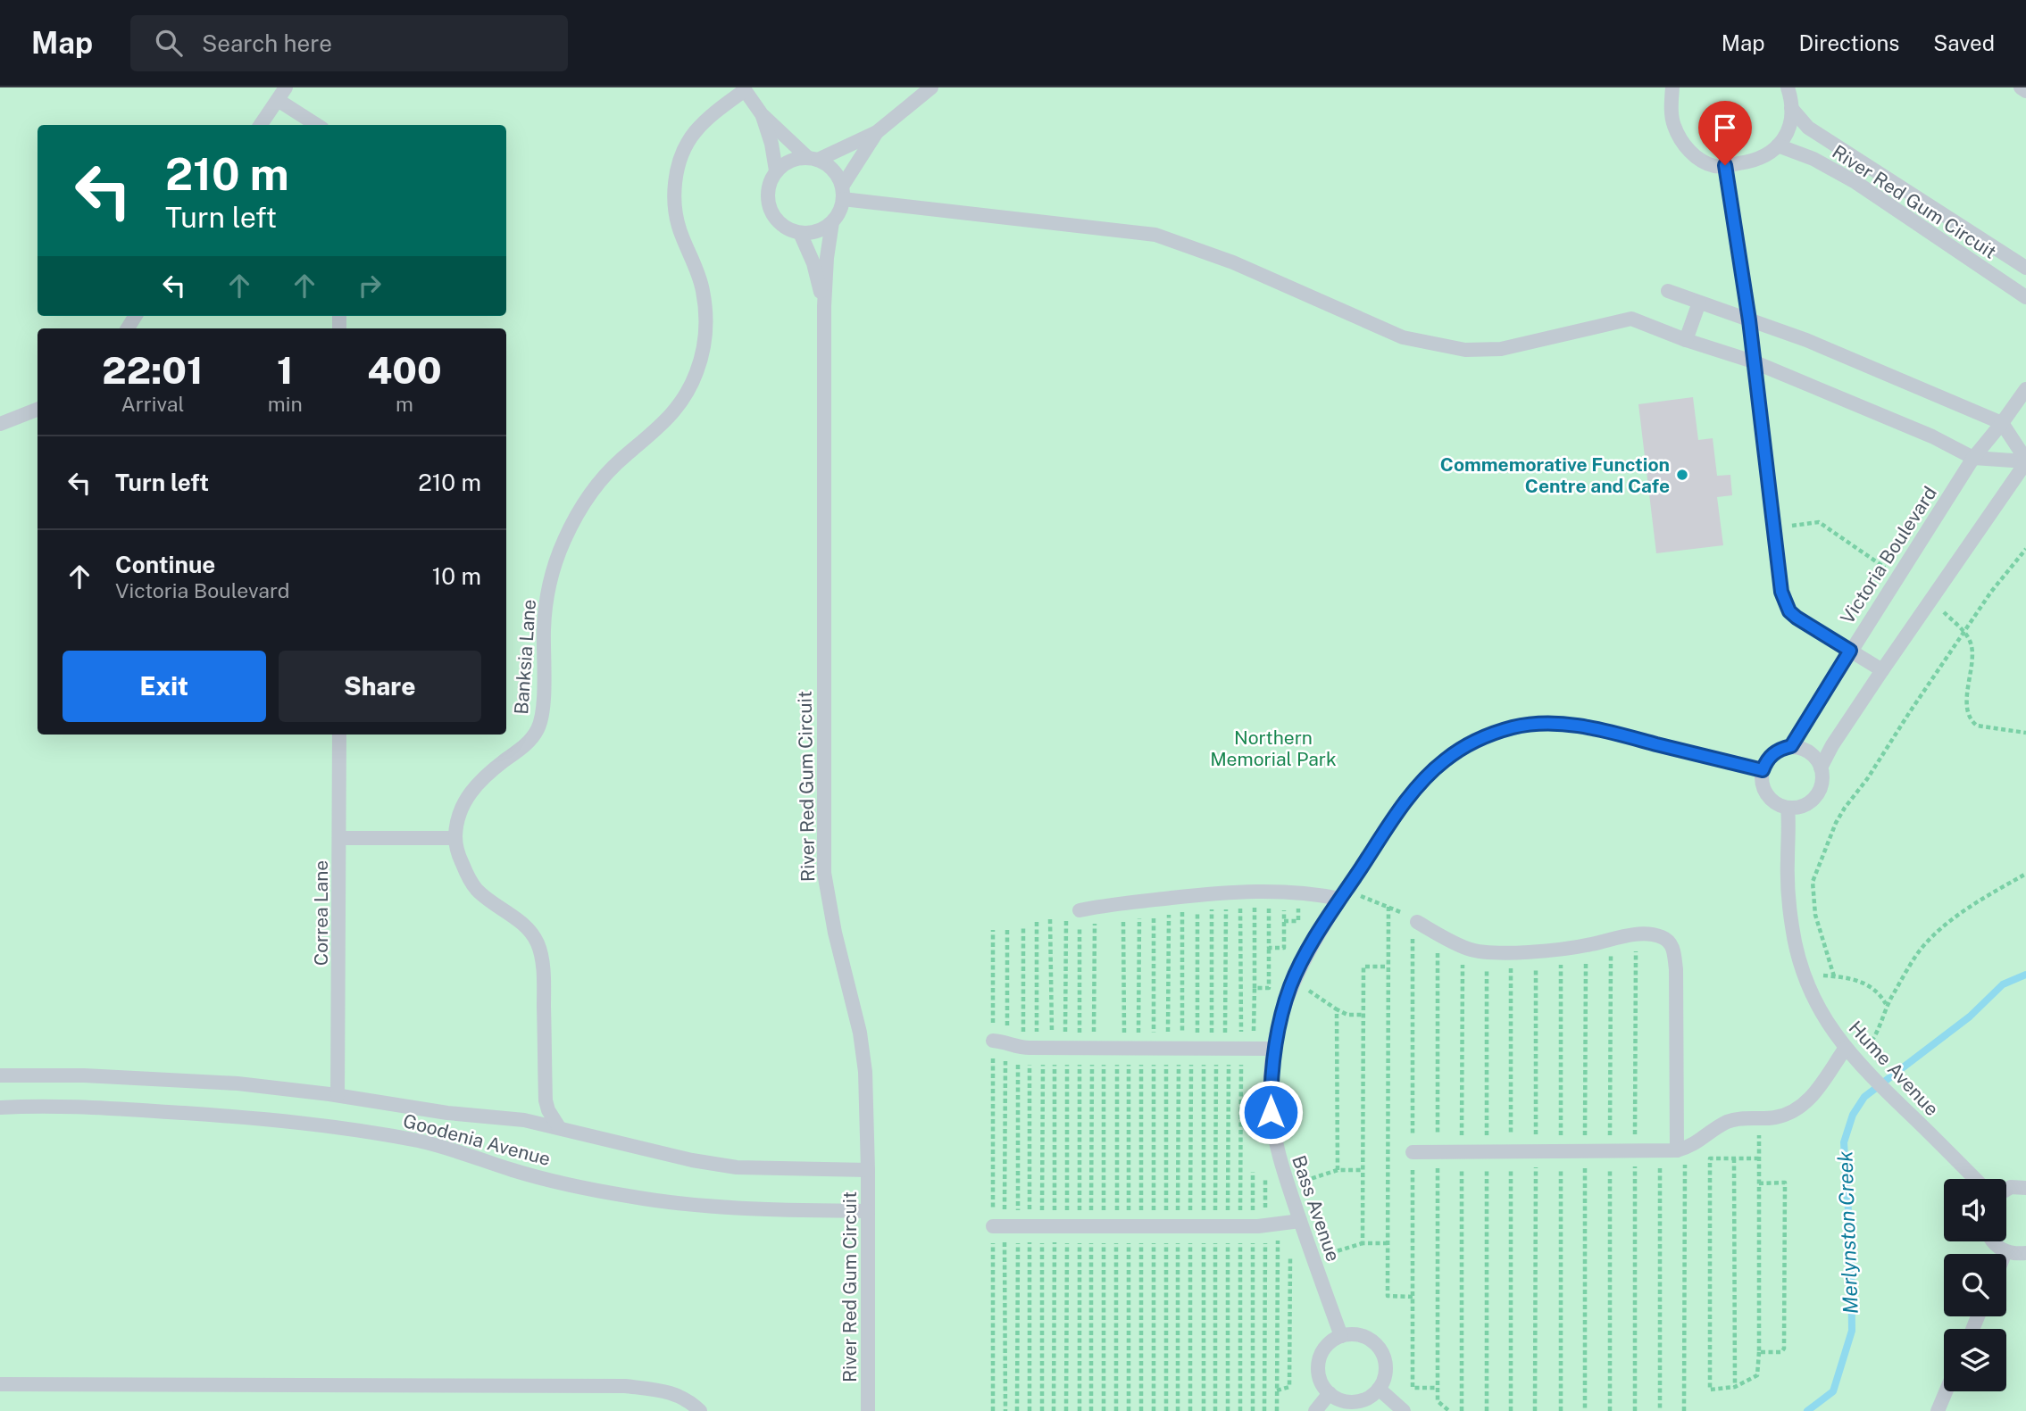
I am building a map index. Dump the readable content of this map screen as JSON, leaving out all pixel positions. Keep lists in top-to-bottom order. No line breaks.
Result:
{"streets":{"lane":["River Red Gum Circuit","Victoria Boulevard","Banksia Lane","Correa Lane","Hume Avenue","Goodenia Avenue","Bass Avenue"]},"crossings":[["River Red Gum Circuit","Goodenia Avenue"],["Victoria Boulevard","Hume Avenue"],["Victoria Boulevard","Bass Avenue"],["Banksia Lane","Goodenia Avenue"],["Correa Lane","Goodenia Avenue"],["Hume Avenue","Bass Avenue"]],"water":["Merlynston Creek"],"parks":["Northern Memorial Park"],"places":["Commemorative Function Centre and Cafe"],"page":{"header":"Map","search":"Search here","nav":["Map","Directions","Saved"],"turn":["210 m","Turn left"],"eta":["22:01","Arrival","1","min","400","m"],"list":[{"name":"Turn left","value":"210 m"},{"name":"Continue","note":"Victoria Boulevard","value":"10 m"}],"buttons":["Exit","Share"]}}
